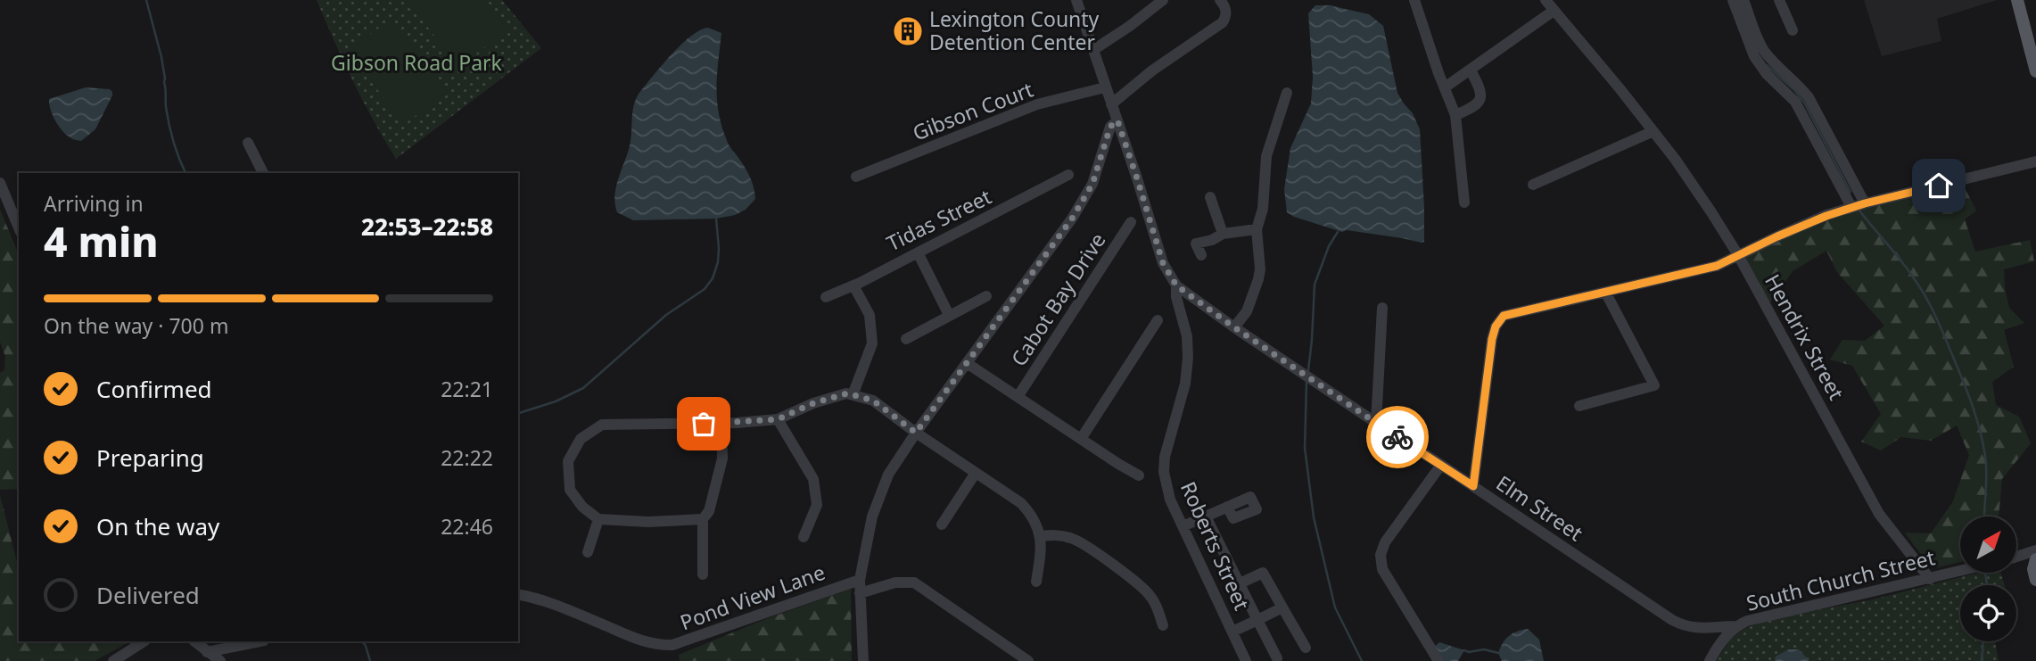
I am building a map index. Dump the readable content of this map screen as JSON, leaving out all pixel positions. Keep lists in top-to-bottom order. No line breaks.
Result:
{"streets":{"street":["Gibson Court","Tidas Street","Cabot Bay Drive","Hendrix Street","Elm Street","Roberts Street","South Church Street","Pond View Lane"]},"crossings":[["Gibson Court","Roberts Street"],["Hendrix Street","South Church Street"],["Elm Street","Roberts Street"],["Elm Street","South Church Street"]],"parks":["Gibson Road Park"],"places":{"building":["Lexington County Detention Center"]},"north":"top right","page":{"heading":["4 min","Arriving in","22:53–22:58"],"bar":"On the way · 700 m","list":[["Confirmed","22:21"],["Preparing","22:22"],["On the way","22:46"],"Delivered"]}}
